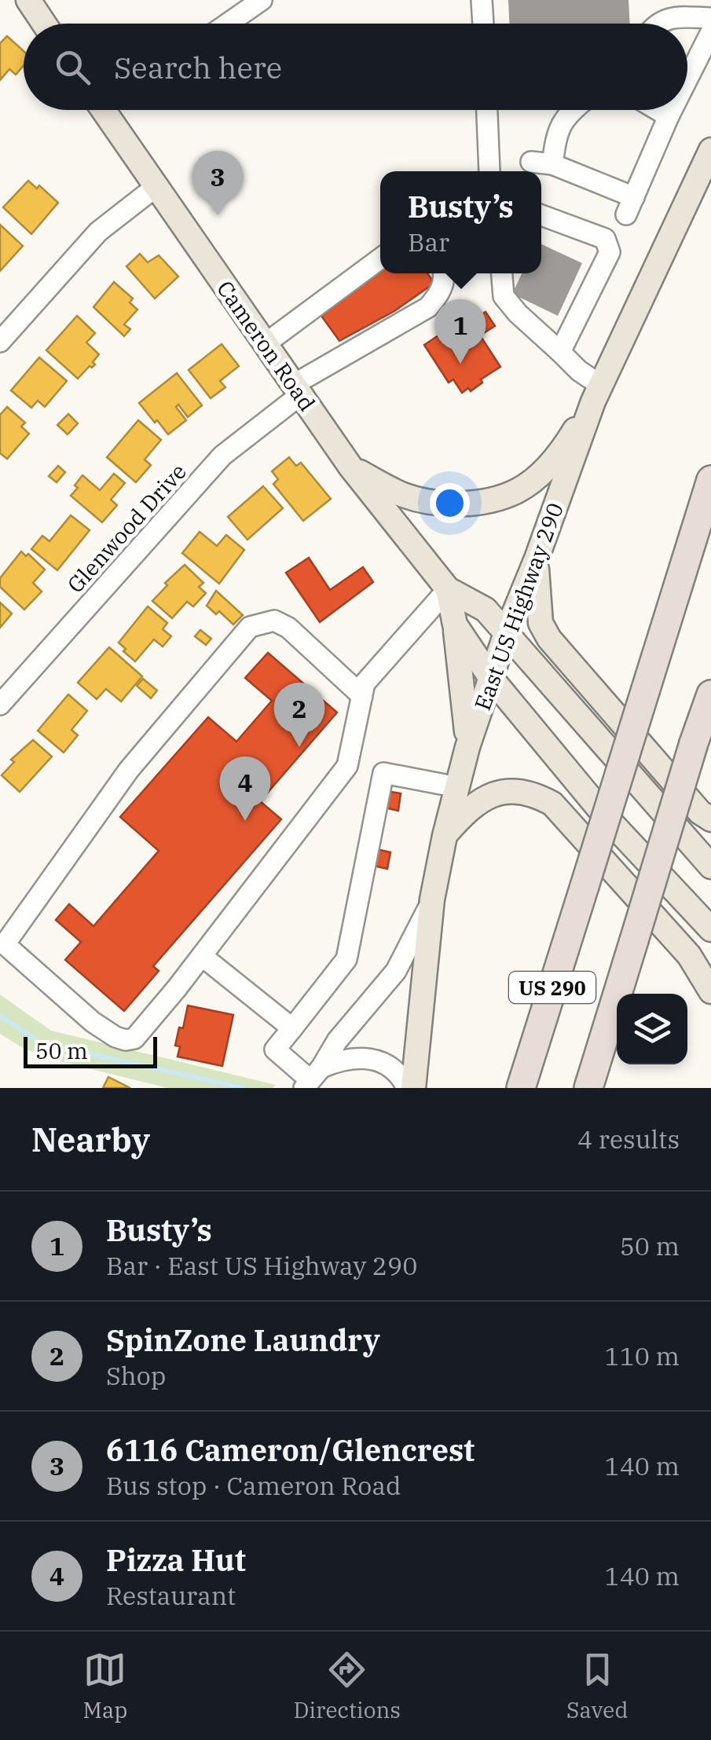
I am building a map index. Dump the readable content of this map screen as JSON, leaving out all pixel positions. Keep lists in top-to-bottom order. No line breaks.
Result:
{"streets":{"highway":["US 290"],"main road":["Cameron Road","East US Highway 290"],"street":["Glenwood Drive"]},"crossings":[["Cameron Road","Glenwood Drive"],["Cameron Road","East US Highway 290"]],"scale_bar":"50 m","page":{"search":"Search here","pins":["3","1","2","4"],"popup":["Busty’s","Bar"],"scale":"50 m","heading":["Nearby","4 results"],"list":[{"mark":"1","name":"Busty’s","note":"Bar · East US Highway 290","value":"50 m"},{"mark":"2","name":"SpinZone Laundry","note":"Shop","value":"110 m"},{"mark":"3","name":"6116 Cameron/Glencrest","note":"Bus stop · Cameron Road","value":"140 m"},{"mark":"4","name":"Pizza Hut","note":"Restaurant","value":"140 m"}],"nav":["Map","Directions","Saved"]}}
